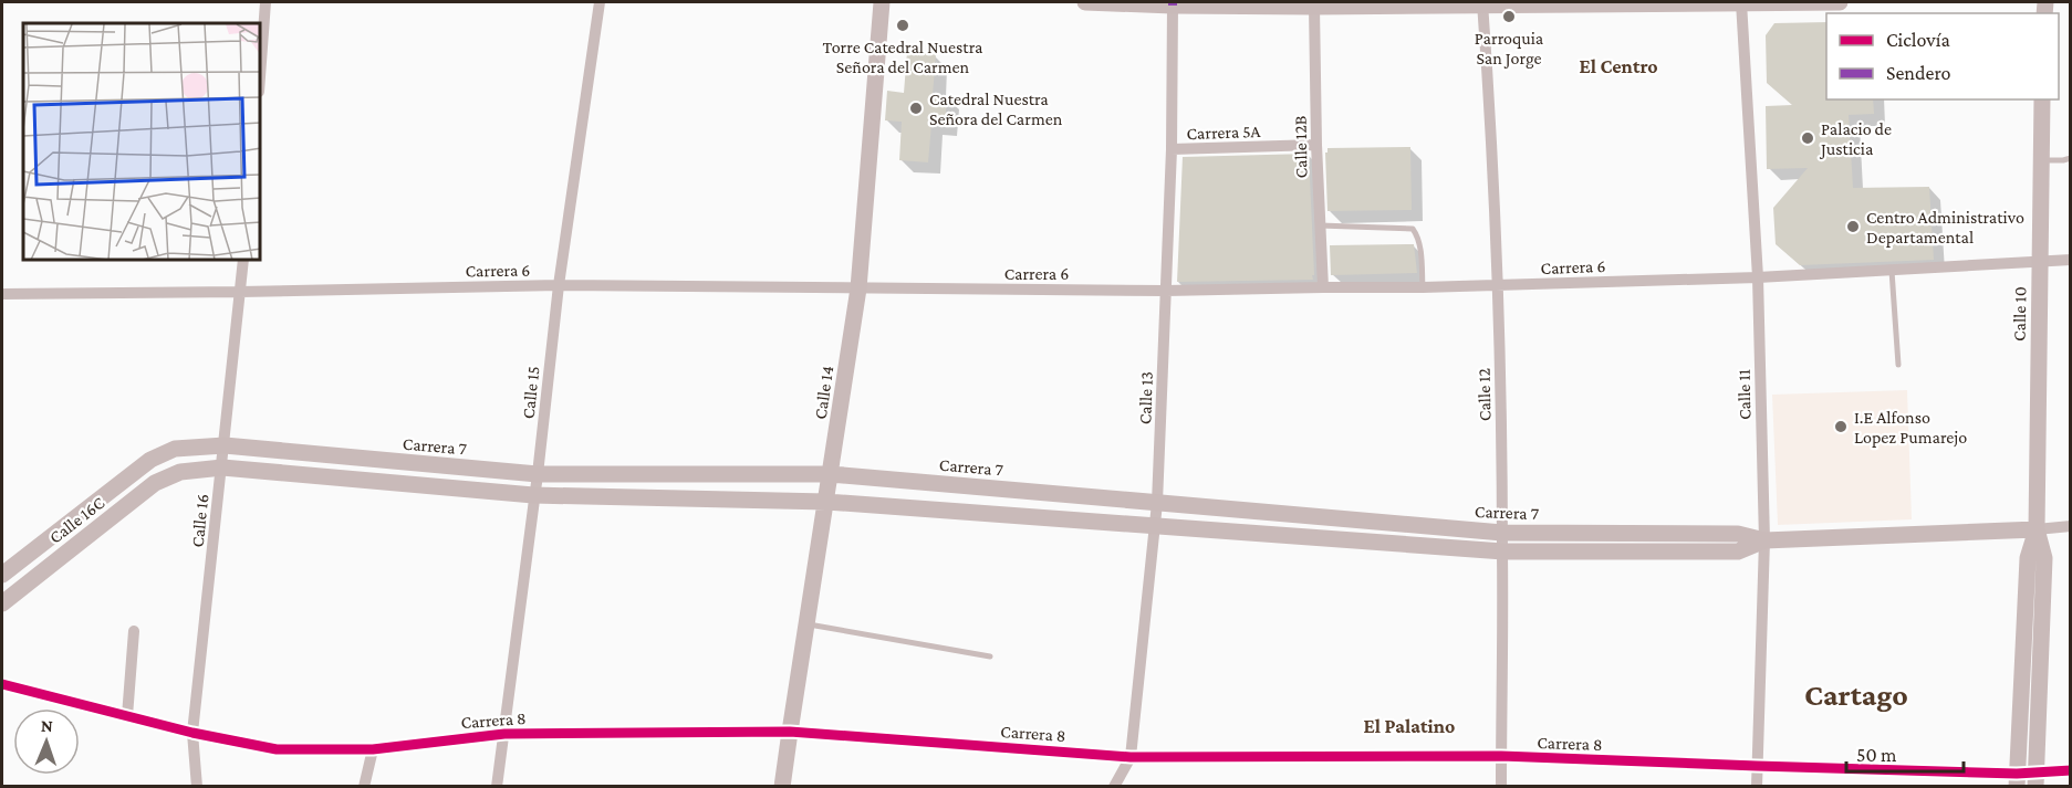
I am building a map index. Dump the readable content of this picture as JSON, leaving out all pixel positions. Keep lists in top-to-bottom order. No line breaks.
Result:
{"streets":{"main road":["Calle 10","Calle 14","Carrera 7","Calle 16C"],"street":["Carrera 5A","Calle 12B","Carrera 6","Calle 15","Calle 12","Calle 11","Calle 13","Calle 16","Carrera 8"]},"crossings":[["Carrera 5A","Calle 12B"],["Carrera 5A","Calle 13"],["Calle 12B","Carrera 6"],["Carrera 6","Calle 10"],["Carrera 6","Calle 15"],["Carrera 6","Calle 14"],["Carrera 6","Calle 12"],["Carrera 6","Calle 11"],["Carrera 6","Calle 13"],["Carrera 6","Calle 16"],["Calle 10","Carrera 7"],["Calle 10","Carrera 8"],["Calle 15","Carrera 7"],["Calle 15","Carrera 8"],["Calle 14","Carrera 7"],["Calle 14","Carrera 8"],["Calle 12","Carrera 7"],["Calle 12","Carrera 8"],["Calle 11","Carrera 7"],["Calle 11","Carrera 8"],["Calle 13","Carrera 7"],["Calle 13","Carrera 8"],["Carrera 7","Calle 16C"],["Carrera 7","Calle 16"],["Calle 16","Carrera 8"]],"districts":["El Centro","Cartago","El Palatino"],"places":["Parroquia San Jorge","Torre Catedral Nuestra Señora del Carmen","Catedral Nuestra Señora del Carmen","Palacio de Justicia","Centro Administrativo Departamental","I.E Alfonso Lopez Pumarejo"],"legend":["Ciclovía","Sendero"],"scale_bar":"50 m","north":"top"}
